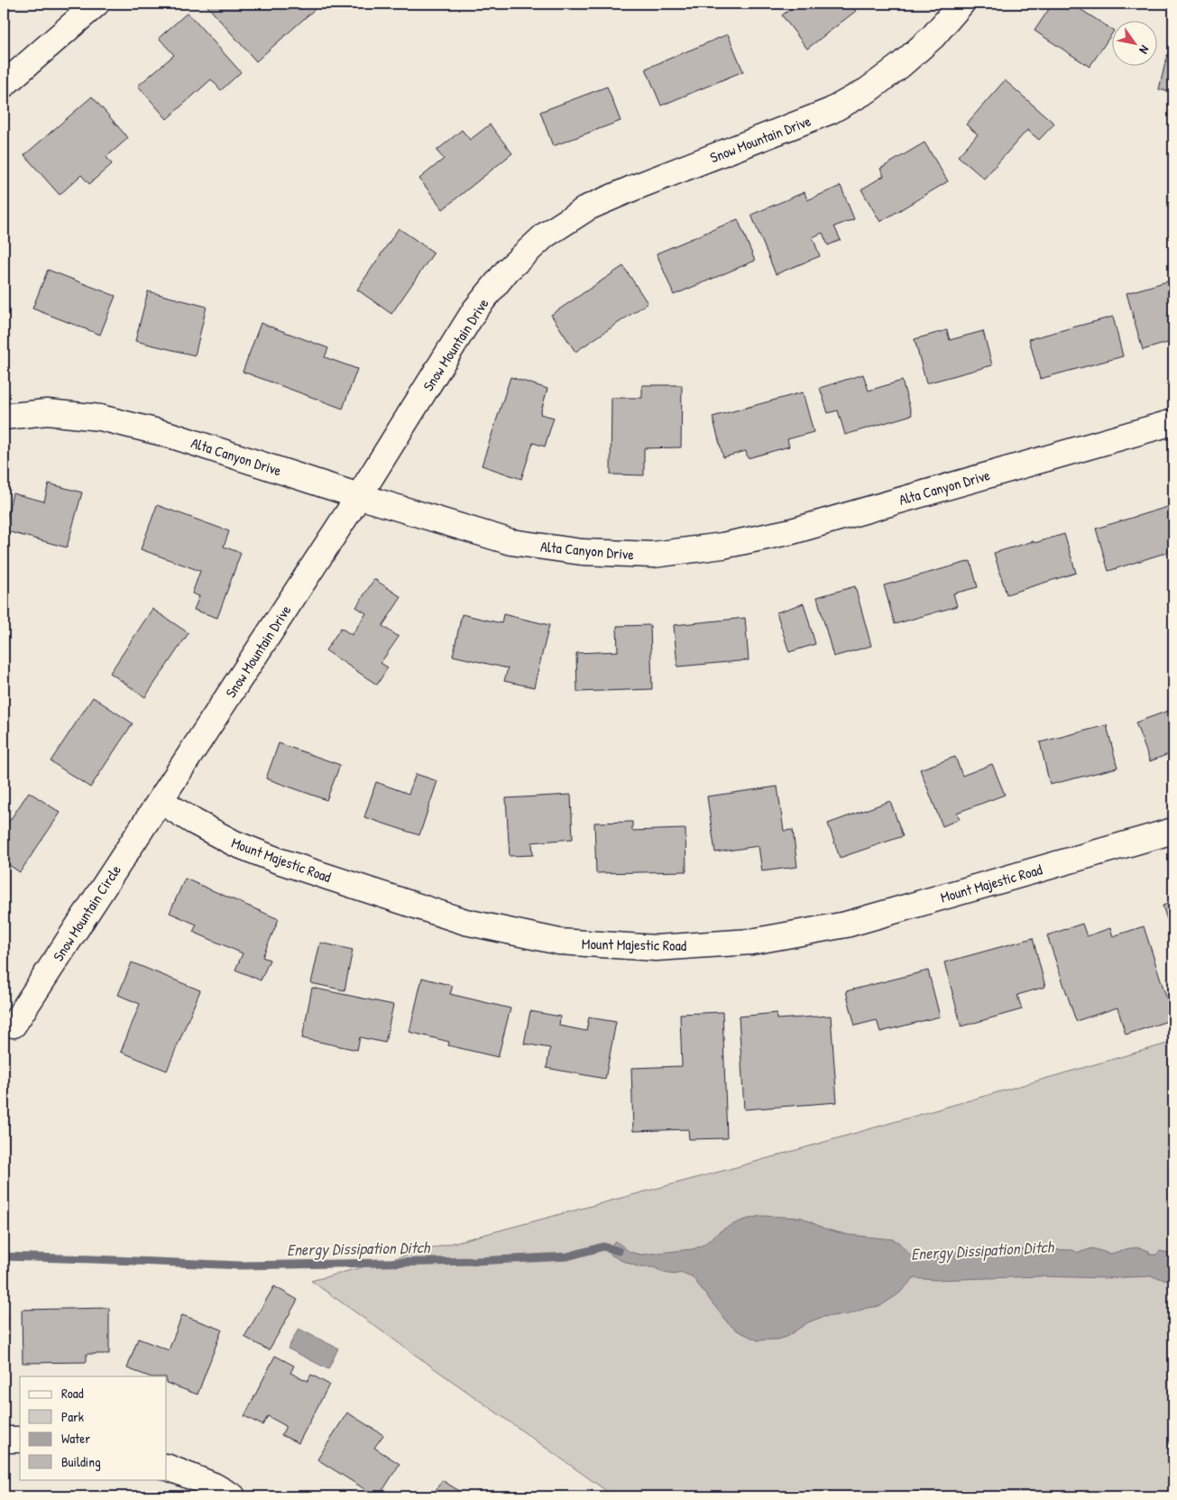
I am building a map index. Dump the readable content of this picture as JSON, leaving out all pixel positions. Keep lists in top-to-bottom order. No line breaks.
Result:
{"streets":{"street":["Snow Mountain Drive","Alta Canyon Drive","Mount Majestic Road","Snow Mountain Circle"]},"crossings":[["Snow Mountain Drive","Alta Canyon Drive"],["Snow Mountain Drive","Mount Majestic Road"],["Snow Mountain Drive","Snow Mountain Circle"],["Mount Majestic Road","Snow Mountain Circle"]],"water":["Energy Dissipation Ditch"],"legend":["Road","Park","Water","Building"],"north":"bottom right"}
